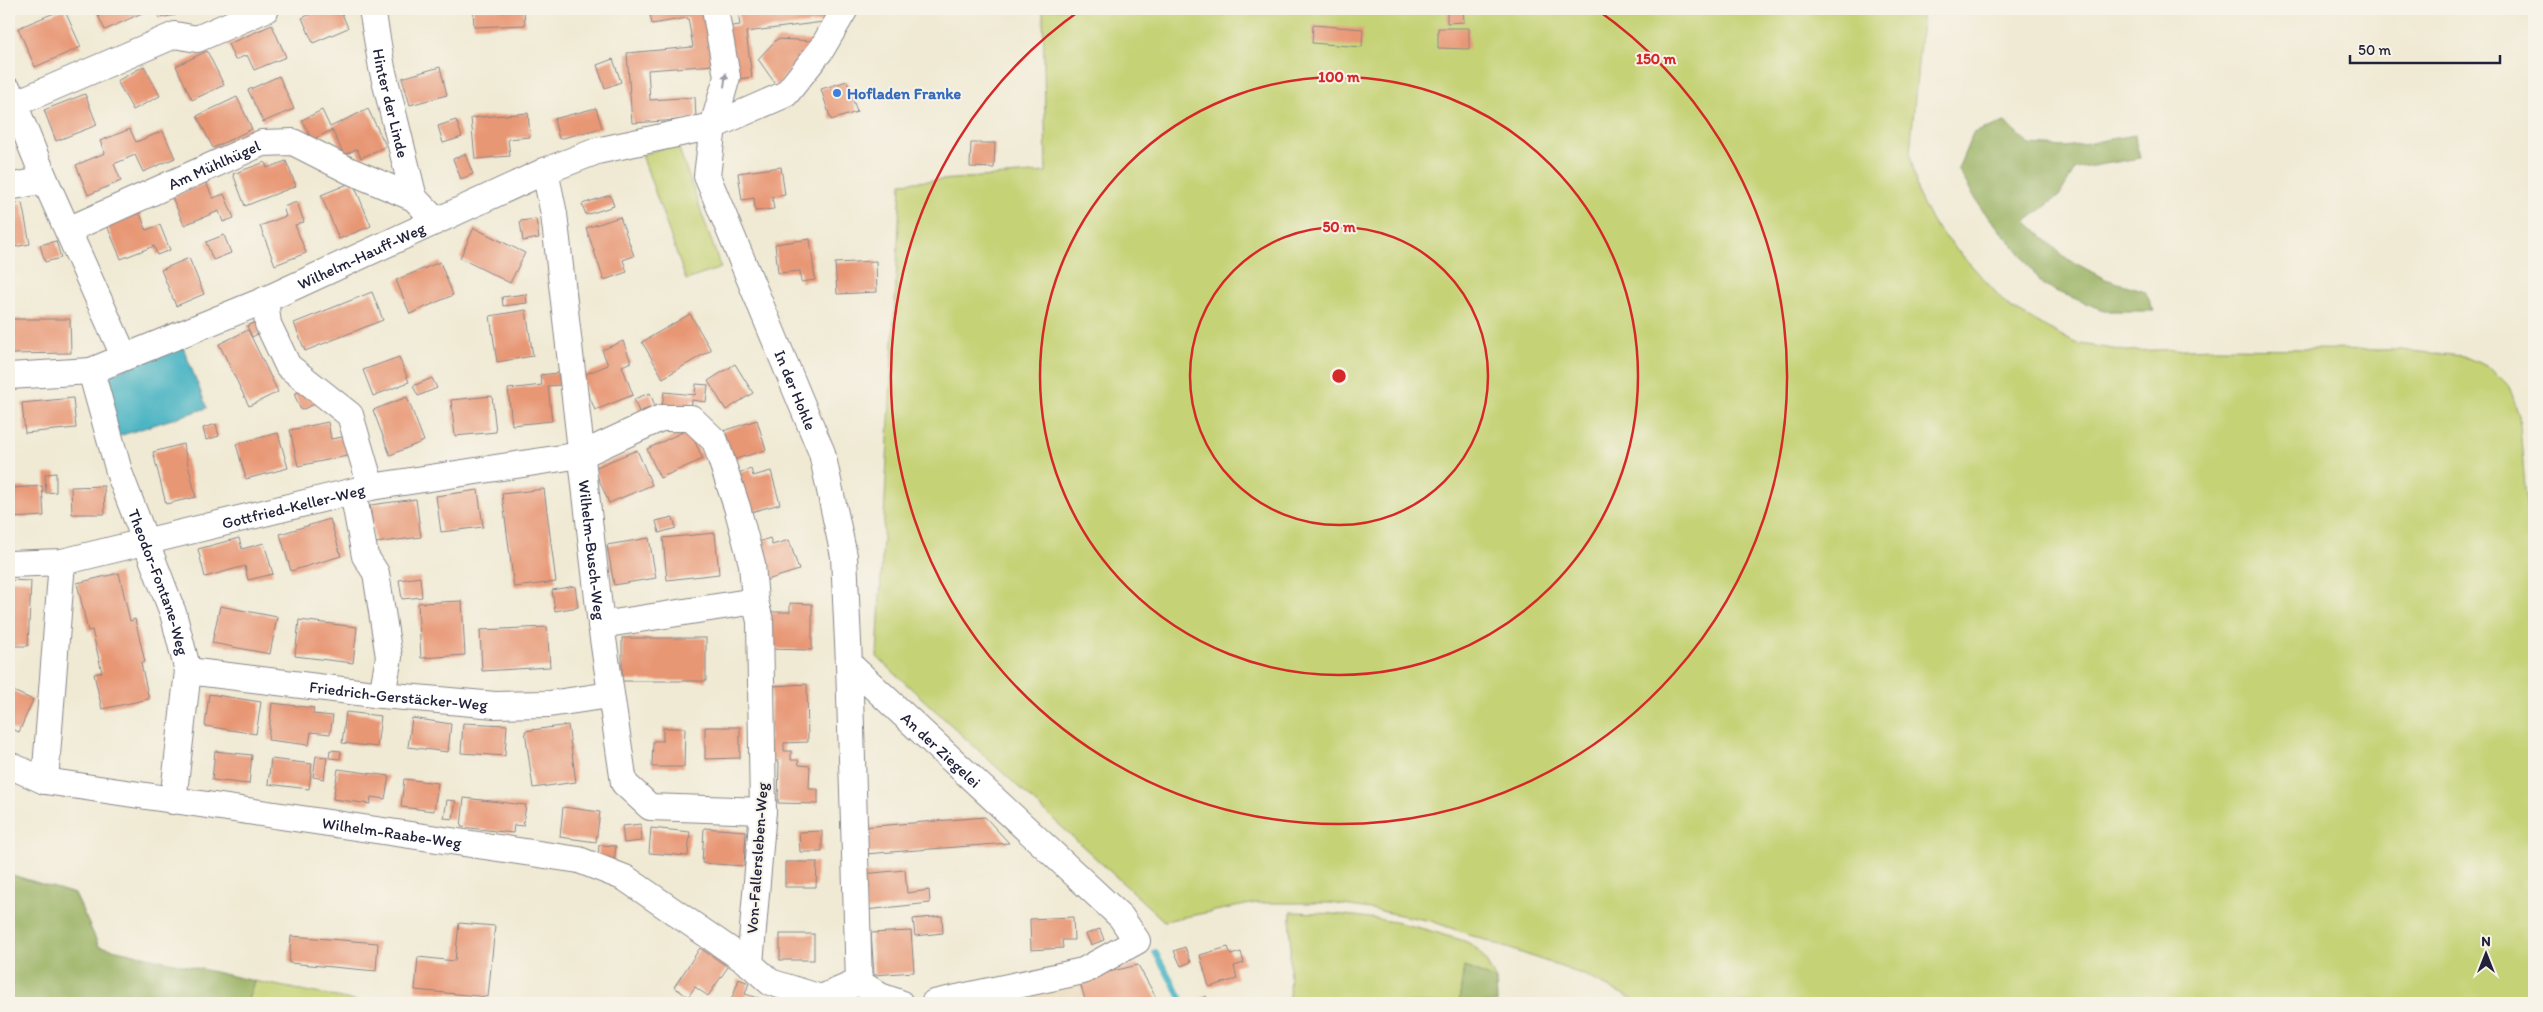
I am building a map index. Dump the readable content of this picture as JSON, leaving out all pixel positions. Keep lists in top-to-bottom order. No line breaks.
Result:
{"streets":{"street":["Hinter der Linde","Am Mühlhügel","Wilhelm-Hauff-Weg","In der Hohle","Gottfried-Keller-Weg","Wilhelm-Busch-Weg","Theodor-Fontane-Weg","Friedrich-Gerstäcker-Weg","An der Ziegelei","Wilhelm-Raabe-Weg","Von-Fallersleben-Weg"]},"crossings":[["Hinter der Linde","Am Mühlhügel"],["Am Mühlhügel","Wilhelm-Hauff-Weg"],["Wilhelm-Hauff-Weg","In der Hohle"],["Wilhelm-Hauff-Weg","Wilhelm-Busch-Weg"],["Wilhelm-Hauff-Weg","Theodor-Fontane-Weg"],["In der Hohle","An der Ziegelei"],["Gottfried-Keller-Weg","Wilhelm-Busch-Weg"],["Gottfried-Keller-Weg","Theodor-Fontane-Weg"],["Gottfried-Keller-Weg","Von-Fallersleben-Weg"],["Wilhelm-Busch-Weg","Friedrich-Gerstäcker-Weg"],["Wilhelm-Busch-Weg","Von-Fallersleben-Weg"],["Theodor-Fontane-Weg","Friedrich-Gerstäcker-Weg"],["Theodor-Fontane-Weg","Wilhelm-Raabe-Weg"],["Wilhelm-Raabe-Weg","Von-Fallersleben-Weg"]],"places":["Hofladen Franke"],"scale_bar":"50 m","north":"top","rings":["150 m","100 m","50 m"]}
